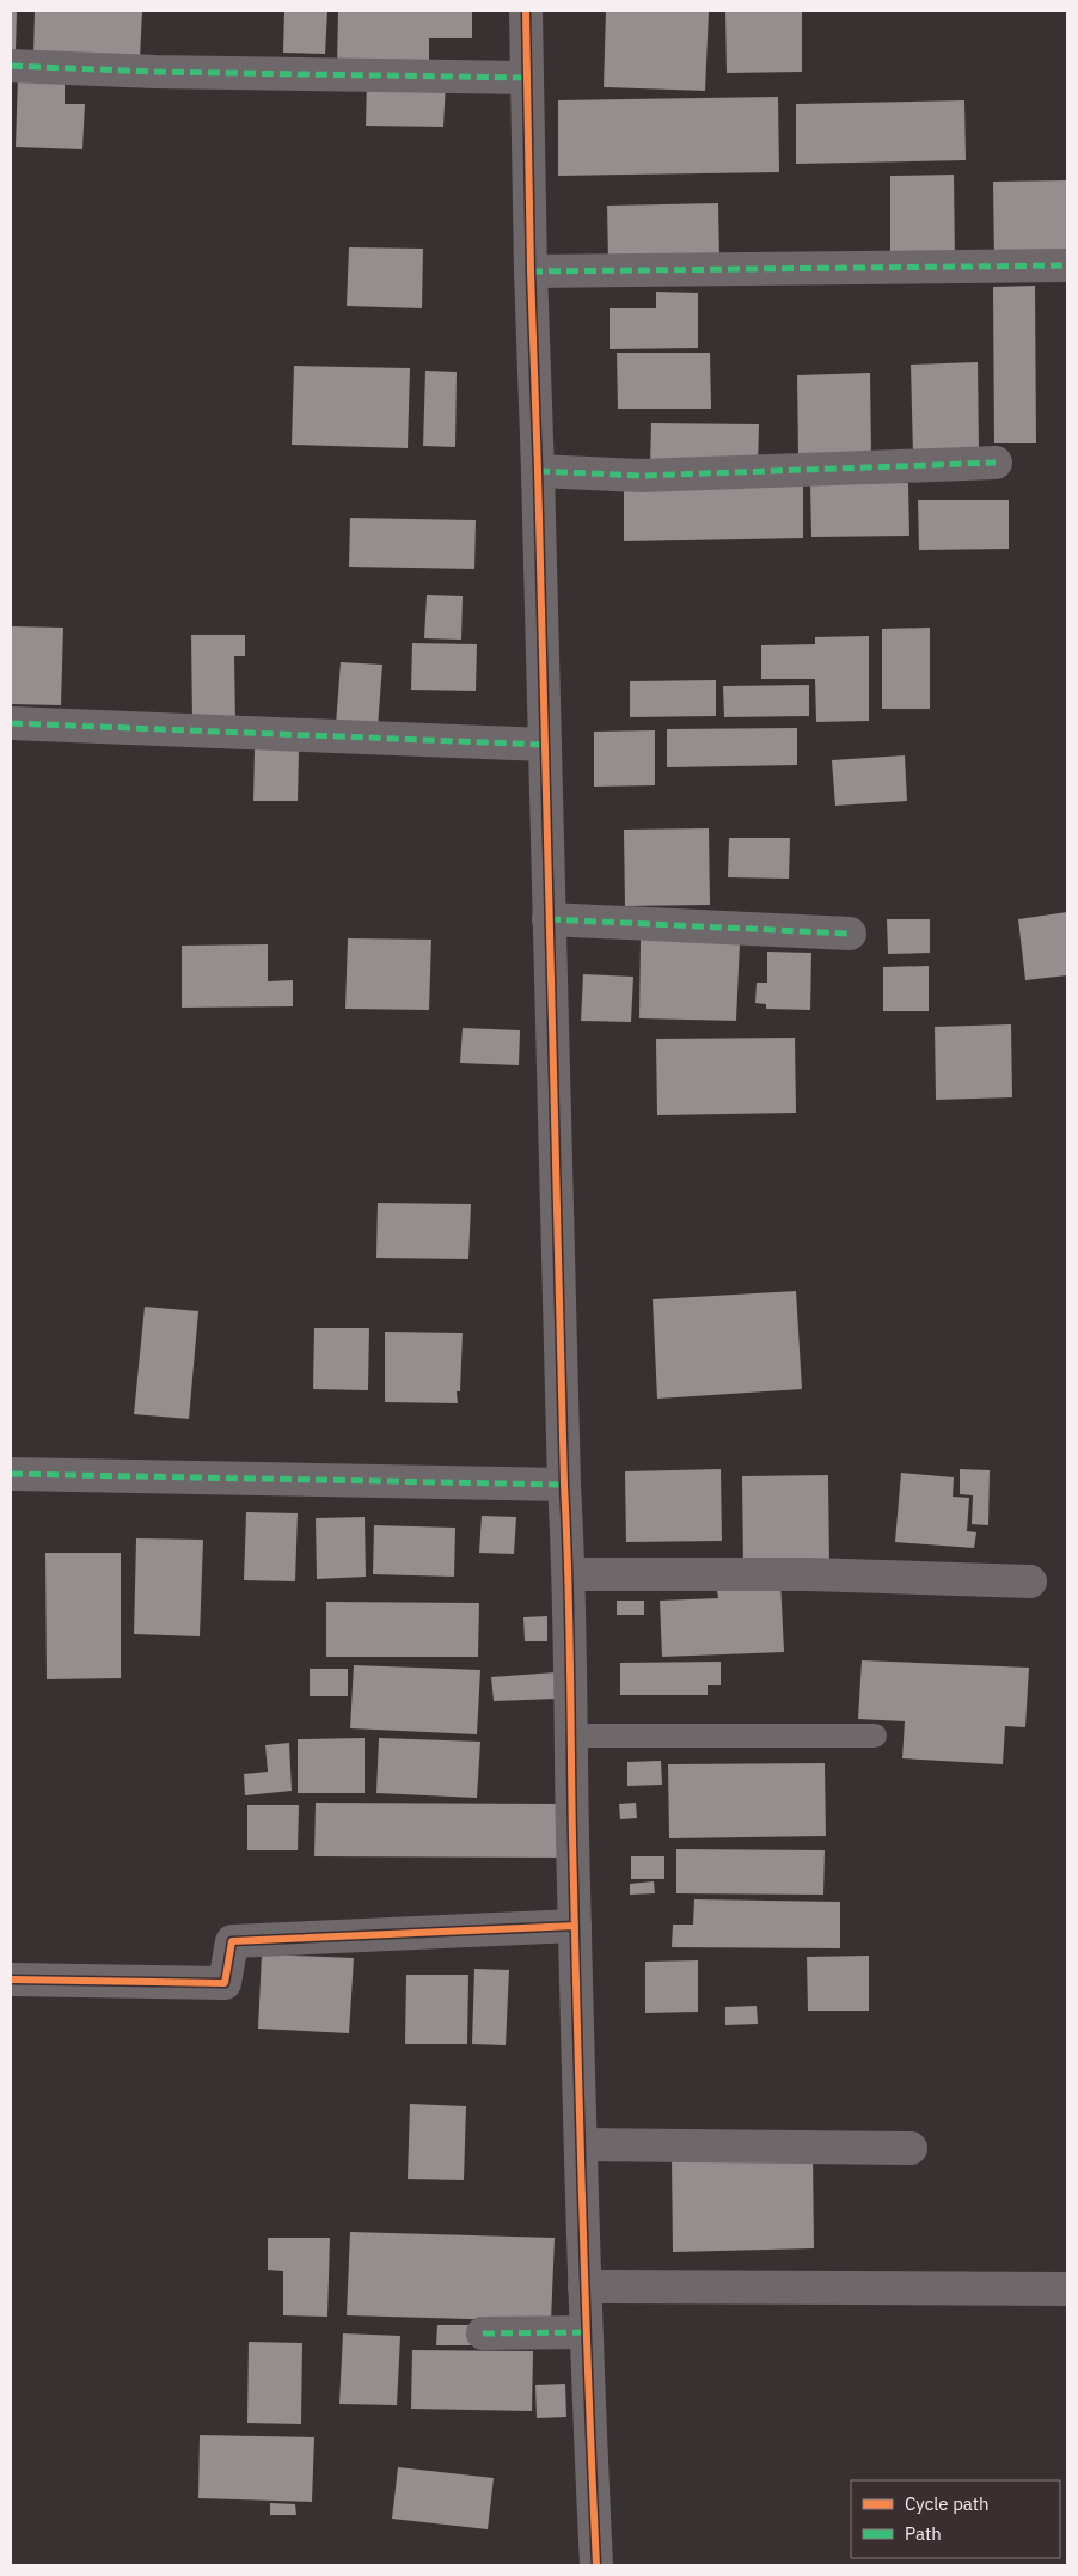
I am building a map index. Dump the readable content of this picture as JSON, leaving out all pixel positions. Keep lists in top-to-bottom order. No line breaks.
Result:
{"legend":["Cycle path","Path"]}
